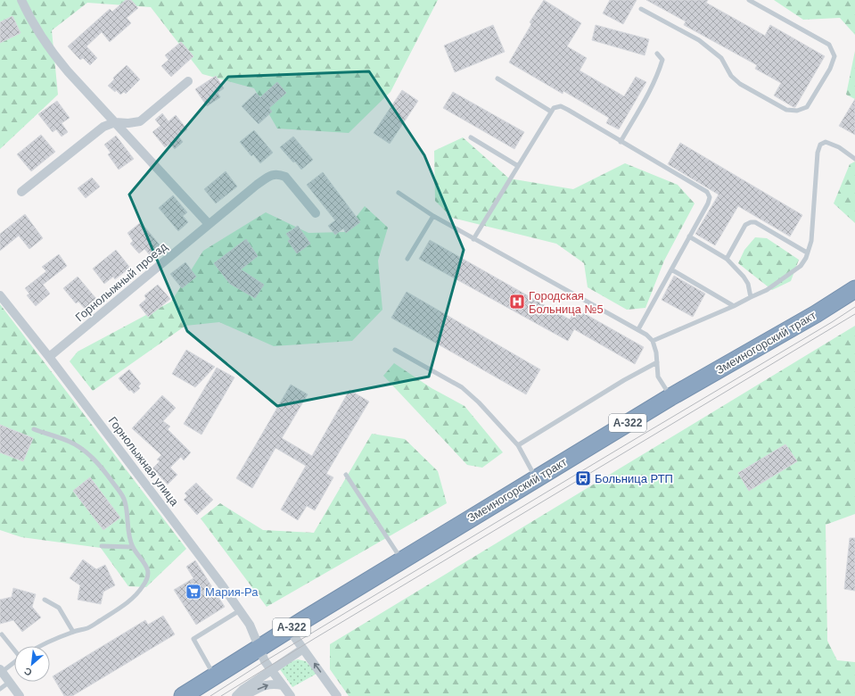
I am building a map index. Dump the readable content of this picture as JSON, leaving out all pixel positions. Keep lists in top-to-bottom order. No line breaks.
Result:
{"streets":{"highway":["Змеиногорский тракт","А-322"],"street":["Горнолыжный проезд","Горнолыжная улица"]},"crossings":[["Горнолыжный проезд","Горнолыжная улица"],["Змеиногорский тракт","Горнолыжная улица"]],"places":{"hospital":["Городская Больница №5"],"bus stop":["Больница РТП"],"supermarket":["Мария-Ра"]},"north":"bottom left"}
